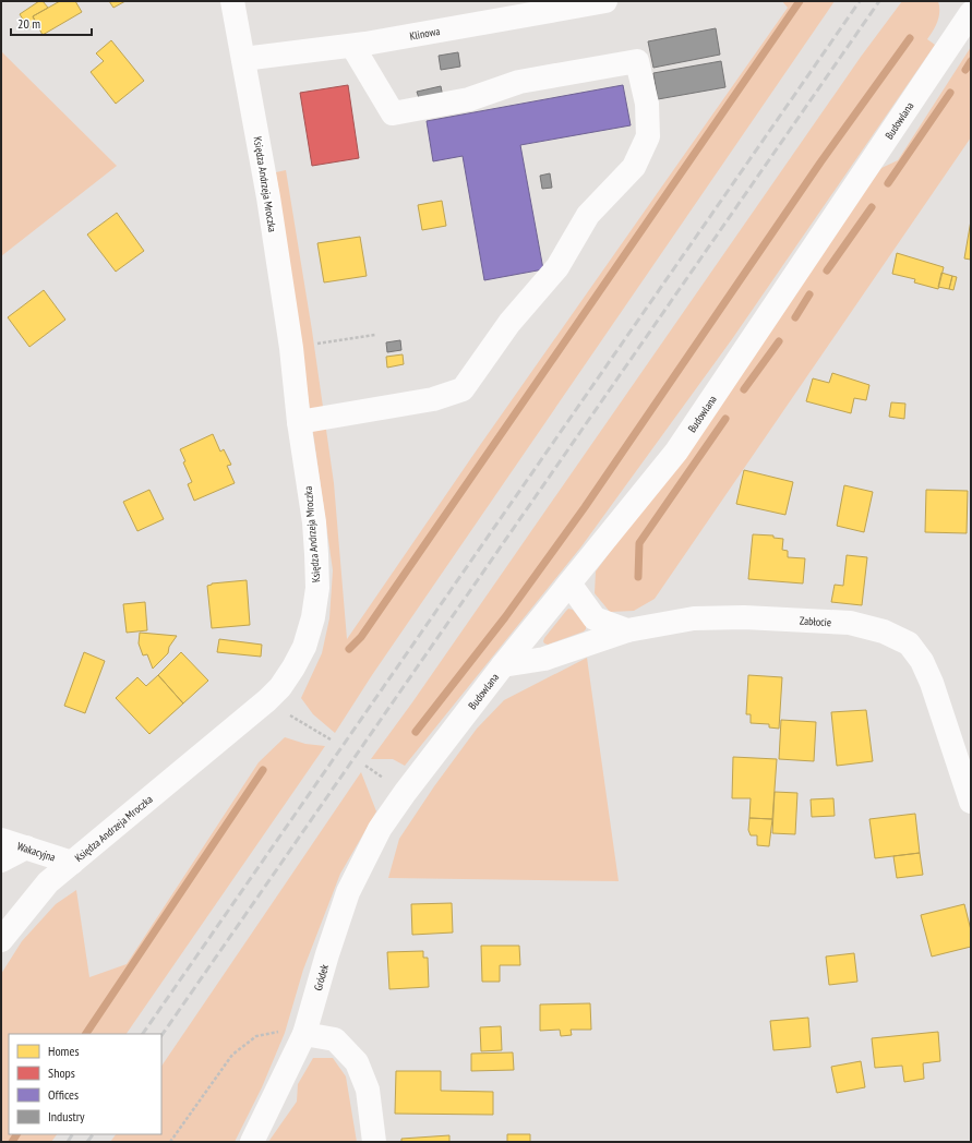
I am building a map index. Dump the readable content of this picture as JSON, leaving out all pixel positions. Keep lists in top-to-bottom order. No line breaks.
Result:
{"streets":{"street":["Klinowa","Budowlana","Księdza Andrzeja Mroczka","Zabłocie","Wakacyjna","Gródek"]},"crossings":[["Klinowa","Księdza Andrzeja Mroczka"],["Budowlana","Zabłocie"],["Budowlana","Gródek"],["Księdza Andrzeja Mroczka","Wakacyjna"]],"legend":["Homes","Shops","Offices","Industry"],"scale_bar":"20 m"}
